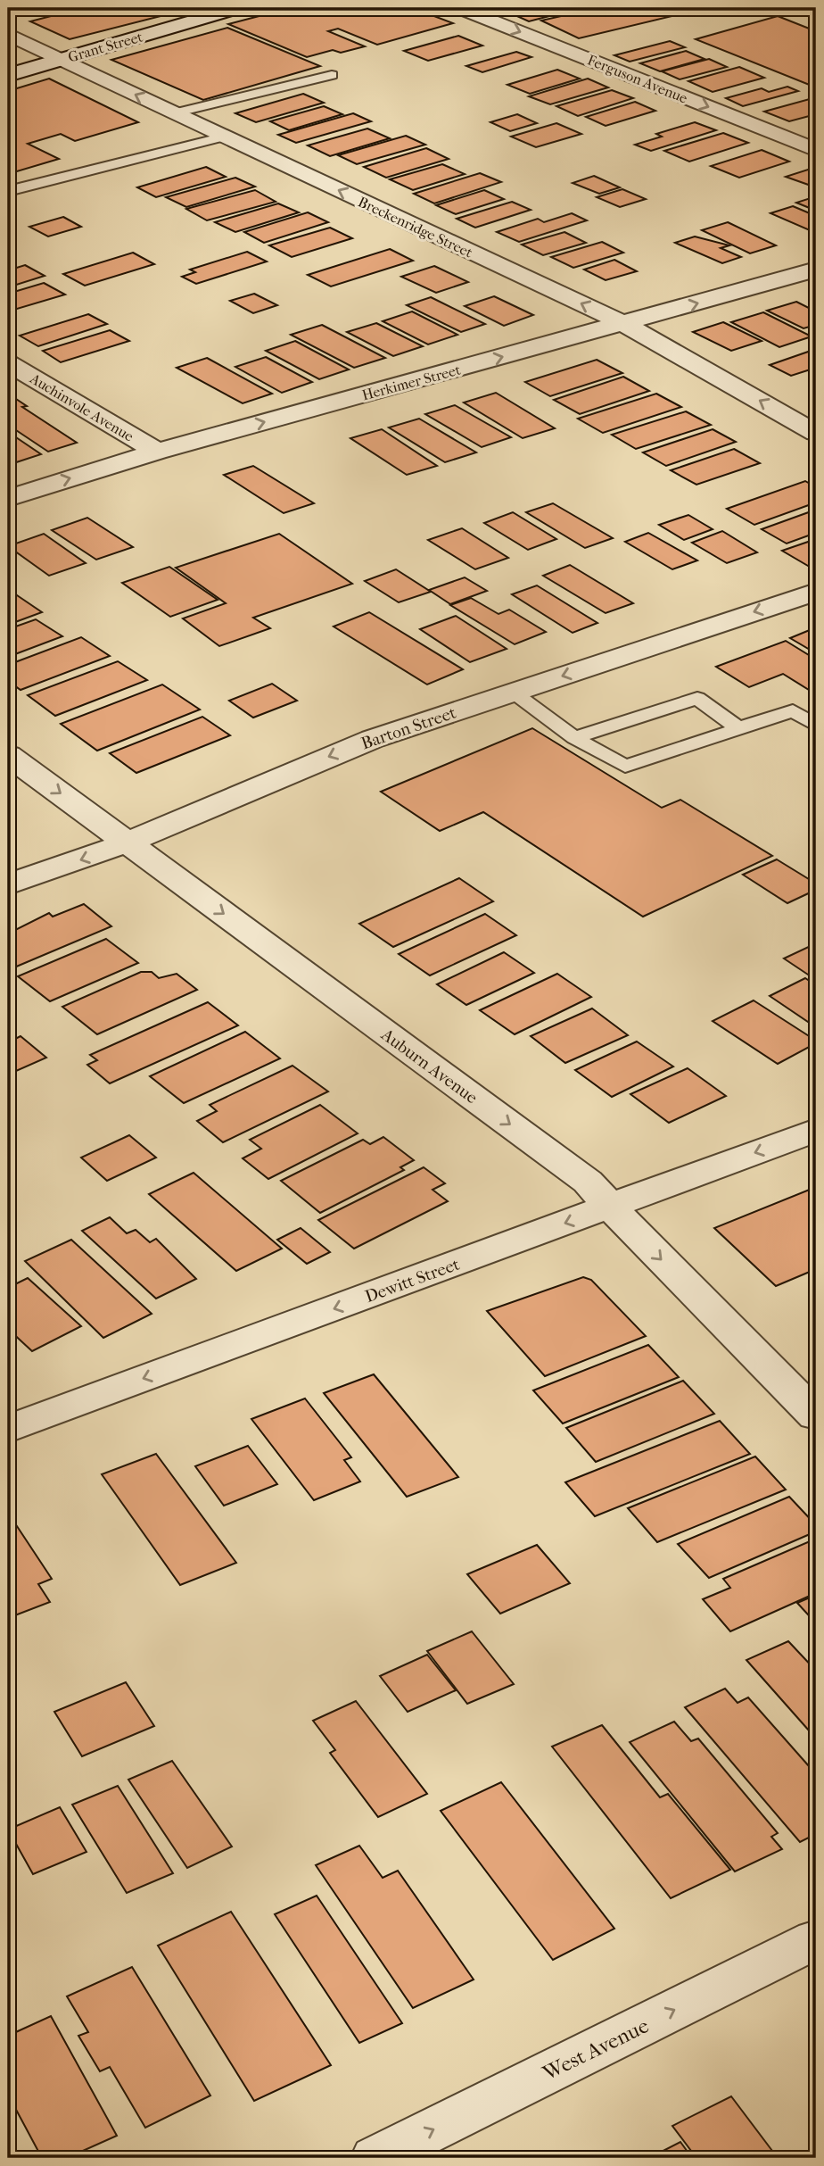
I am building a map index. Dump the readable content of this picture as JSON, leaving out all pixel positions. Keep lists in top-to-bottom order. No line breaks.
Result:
{"streets":{"street":["Grant Street","Ferguson Avenue","Breckenridge Street","Herkimer Street","Auchinvole Avenue","Barton Street","Auburn Avenue","Dewitt Street","West Avenue"]},"crossings":[["Grant Street","Breckenridge Street"],["Breckenridge Street","Herkimer Street"],["Herkimer Street","Auchinvole Avenue"],["Barton Street","Auburn Avenue"],["Auburn Avenue","Dewitt Street"]],"one_way":["Ferguson Avenue","Breckenridge Street","Herkimer Street","Barton Street","Auburn Avenue","Dewitt Street","West Avenue"]}
